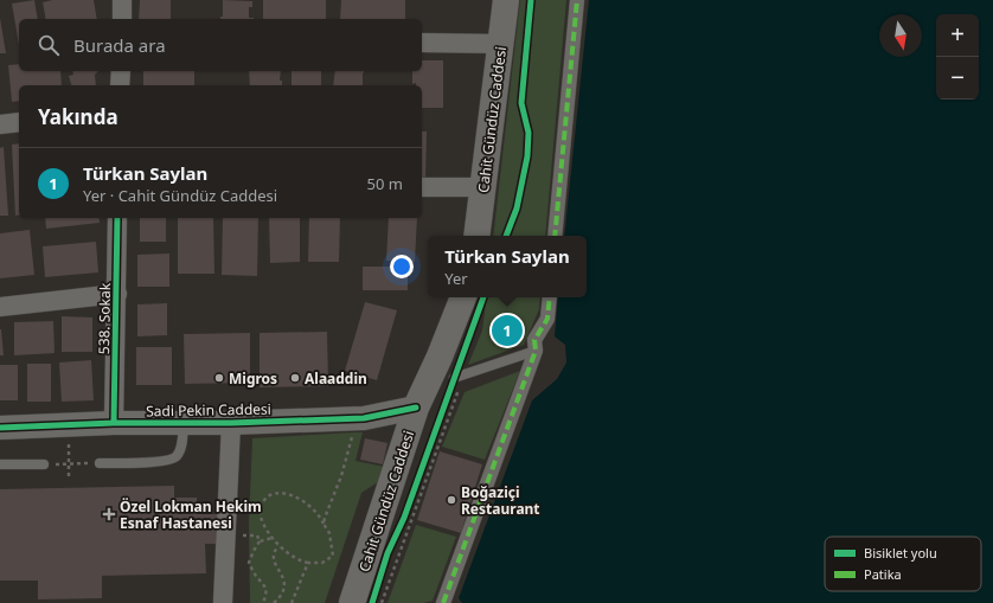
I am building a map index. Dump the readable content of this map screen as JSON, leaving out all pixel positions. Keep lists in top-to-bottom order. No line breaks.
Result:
{"streets":{"main road":["Cahit Gündüz Caddesi"],"street":["538. Sokak","Sadi Pekin Caddesi"]},"crossings":[["Cahit Gündüz Caddesi","Sadi Pekin Caddesi"],["538. Sokak","Sadi Pekin Caddesi"]],"places":{"other":["Migros","Alaaddin","Boğaziçi Restaurant"],"health":["Özel Lokman Hekim Esnaf Hastanesi"]},"legend":["Bisiklet yolu","Patika"],"north":"bottom","page":{"map_buttons":["+","−"],"search":"Burada ara","heading":"Yakında","list":[{"mark":"1","name":"Türkan Saylan","note":"Yer · Cahit Gündüz Caddesi","value":"50 m"}],"popup":["Türkan Saylan","Yer"],"pins":"1"}}
